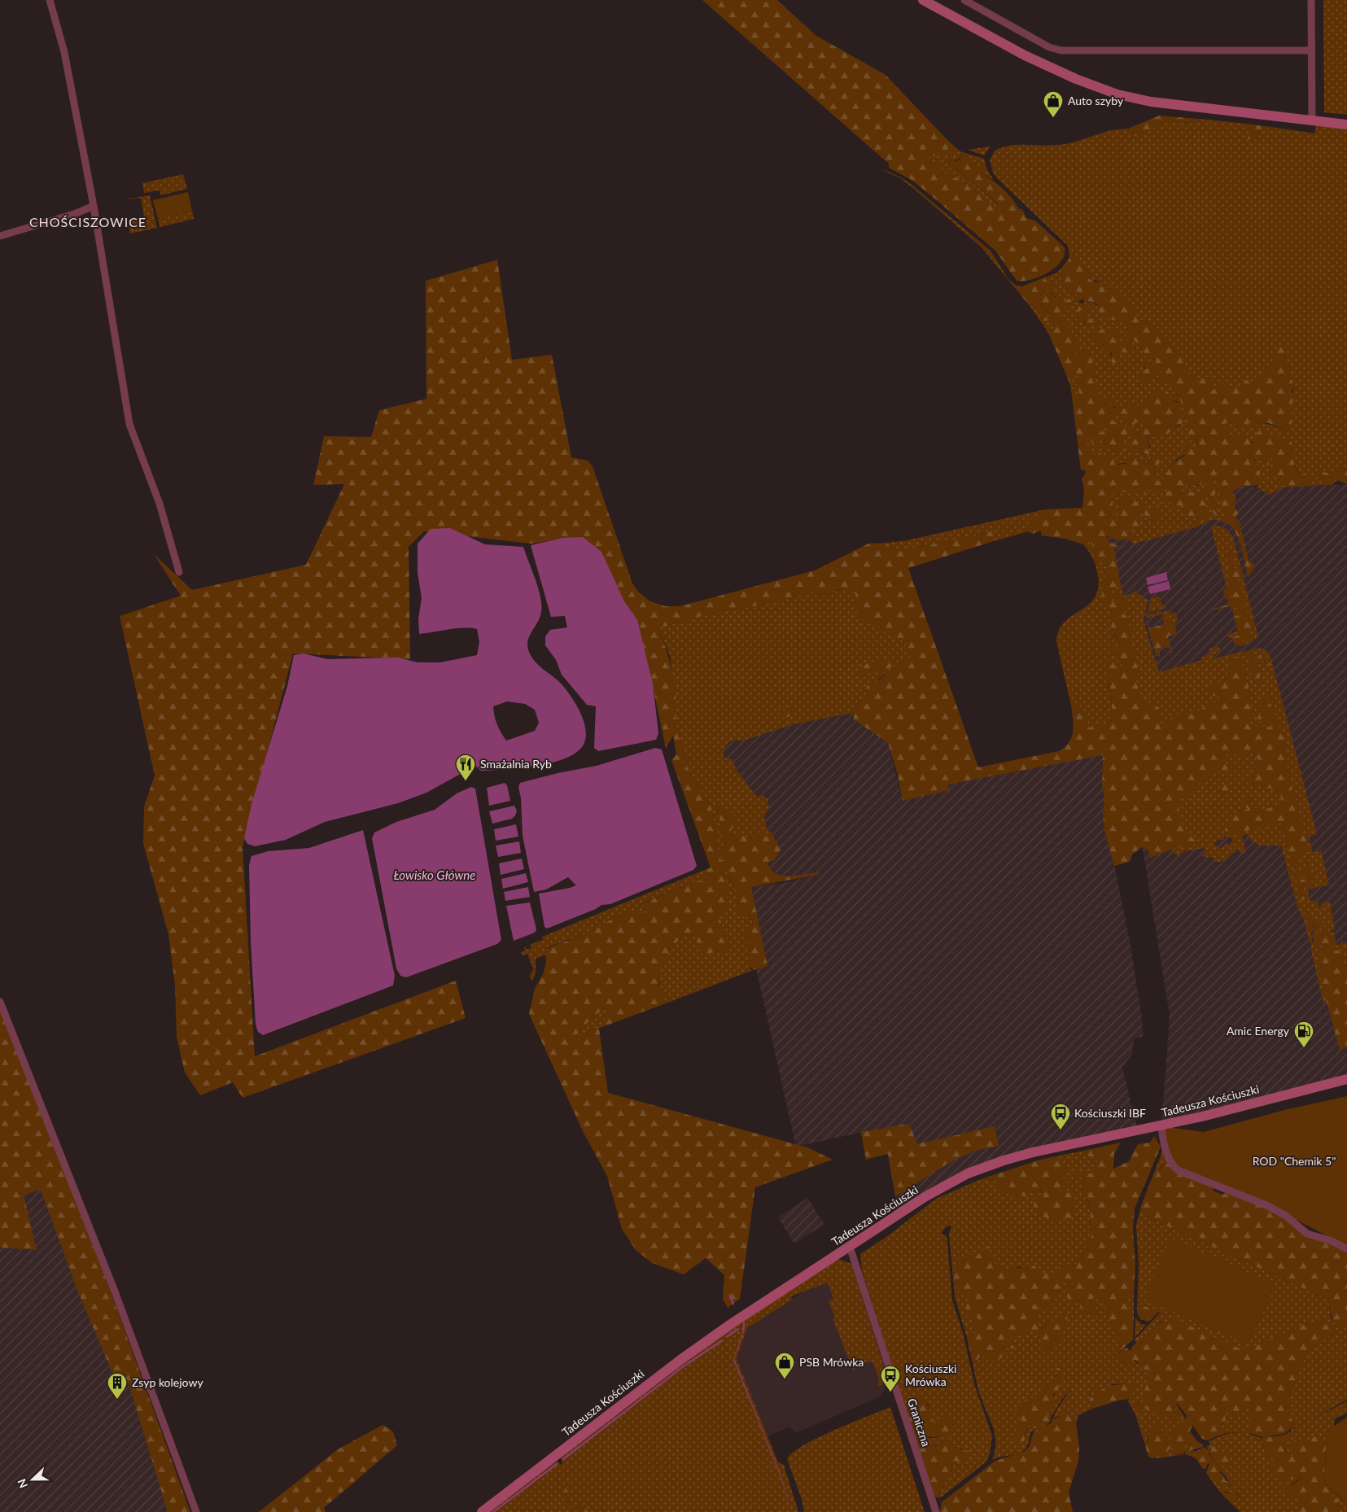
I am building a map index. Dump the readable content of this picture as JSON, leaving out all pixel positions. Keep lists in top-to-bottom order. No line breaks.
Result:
{"streets":{"main road":["Tadeusza Kościuszki"],"street":["Graniczna"]},"crossings":[["Tadeusza Kościuszki","Graniczna"]],"districts":["CHOŚCISZOWICE"],"water":["Łowisko Główne"],"parks":["ROD \"Chemik 5\""],"places":{"shop":["Auto szyby","PSB Mrówka"],"restaurant":["Smażalnia Ryb"],"fuel station":["Amic Energy"],"bus stop":["Kościuszki IBF","Kościuszki Mrówka"],"building":["Zsyp kolejowy"]},"north":"left"}
